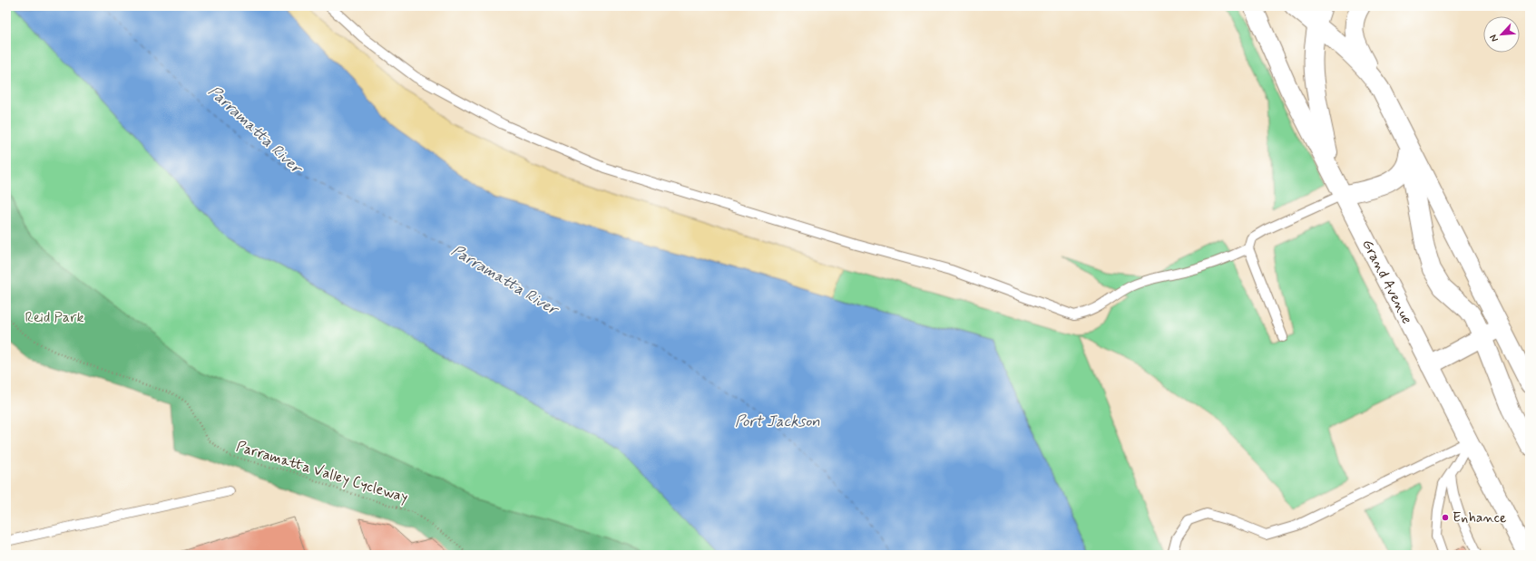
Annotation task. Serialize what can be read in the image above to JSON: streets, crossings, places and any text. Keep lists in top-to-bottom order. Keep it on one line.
{"streets":{"street":["Grand Avenue"],"path":["Parramatta Valley Cycleway"]},"water":["Parramatta River","Port Jackson"],"parks":["Reid Park"],"places":["Enhance"],"north":"bottom left"}
